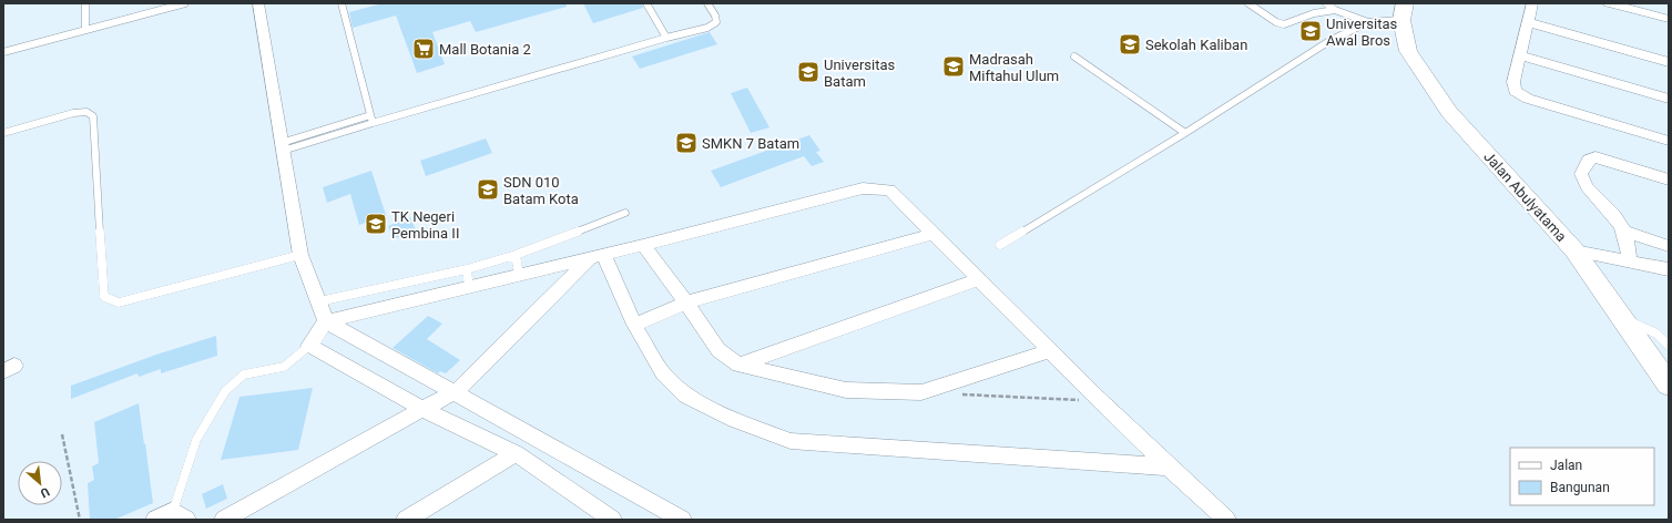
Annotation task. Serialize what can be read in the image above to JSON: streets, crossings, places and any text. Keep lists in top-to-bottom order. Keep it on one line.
{"streets":{"main road":["Jalan Abulyatama"]},"places":{"school or university":["Universitas Awal Bros","Sekolah Kaliban","Madrasah Miftahul Ulum","Universitas Batam","SMKN 7 Batam","SDN 010 Batam Kota","TK Negeri Pembina II"],"supermarket":["Mall Botania 2"]},"legend":["Jalan","Bangunan"],"north":"bottom right"}
